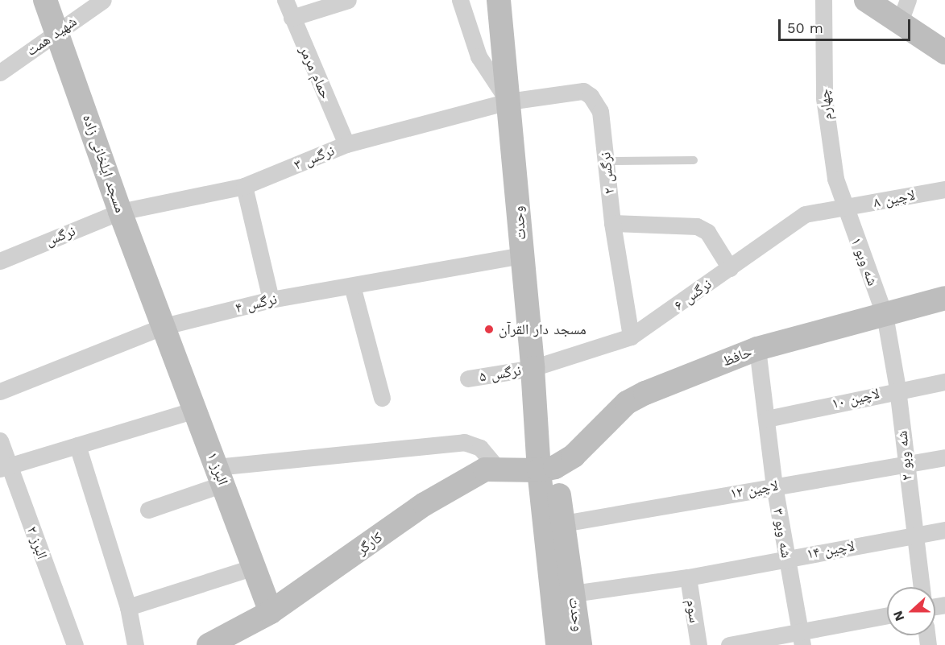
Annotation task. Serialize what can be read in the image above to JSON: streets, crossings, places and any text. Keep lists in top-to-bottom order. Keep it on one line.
{"streets":{"street":["شهید همت","حمام مرمر","چهارم","نرگس ۳","مسجد ایلخانی زاده","نرگس ۲","لاچین ۸","وحدت","نرگس","شه وبو ۱","نرگس ۶","نرگس ۴","حافظ","نرگس ۵","لاچین ۱۰","شه وبو ۲","البرز ۱","لاچین ۱۲","شه وبو ۳","البرز ۲","کارگر","لاچین ۱۴","سوم"]},"crossings":[["شهید همت","مسجد ایلخانی زاده"],["حمام مرمر","نرگس ۳"],["چهارم","لاچین ۸"],["چهارم","شه وبو ۱"],["چهارم","نرگس ۶"],["نرگس ۳","مسجد ایلخانی زاده"],["نرگس ۳","نرگس ۲"],["نرگس ۳","وحدت"],["نرگس ۳","نرگس"],["مسجد ایلخانی زاده","نرگس"],["مسجد ایلخانی زاده","نرگس ۴"],["مسجد ایلخانی زاده","البرز ۱"],["نرگس ۲","وحدت"],["نرگس ۲","نرگس ۶"],["لاچین ۸","شه وبو ۱"],["لاچین ۸","نرگس ۶"],["وحدت","نرگس ۶"],["وحدت","نرگس ۴"],["وحدت","حافظ"],["وحدت","نرگس ۵"],["وحدت","لاچین ۱۲"],["وحدت","کارگر"],["وحدت","لاچین ۱۴"],["شه وبو ۱","نرگس ۶"],["شه وبو ۱","حافظ"],["شه وبو ۱","شه وبو ۲"],["نرگس ۶","نرگس ۵"],["نرگس ۴","البرز ۱"],["حافظ","شه وبو ۲"],["حافظ","شه وبو ۳"],["حافظ","کارگر"],["لاچین ۱۰","شه وبو ۲"],["لاچین ۱۰","شه وبو ۳"],["شه وبو ۲","لاچین ۱۲"],["شه وبو ۲","لاچین ۱۴"],["البرز ۱","کارگر"],["لاچین ۱۲","شه وبو ۳"],["شه وبو ۳","لاچین ۱۴"],["لاچین ۱۴","سوم"]],"places":["مسجد دار القرآن"],"scale_bar":"50 m","north":"left"}
